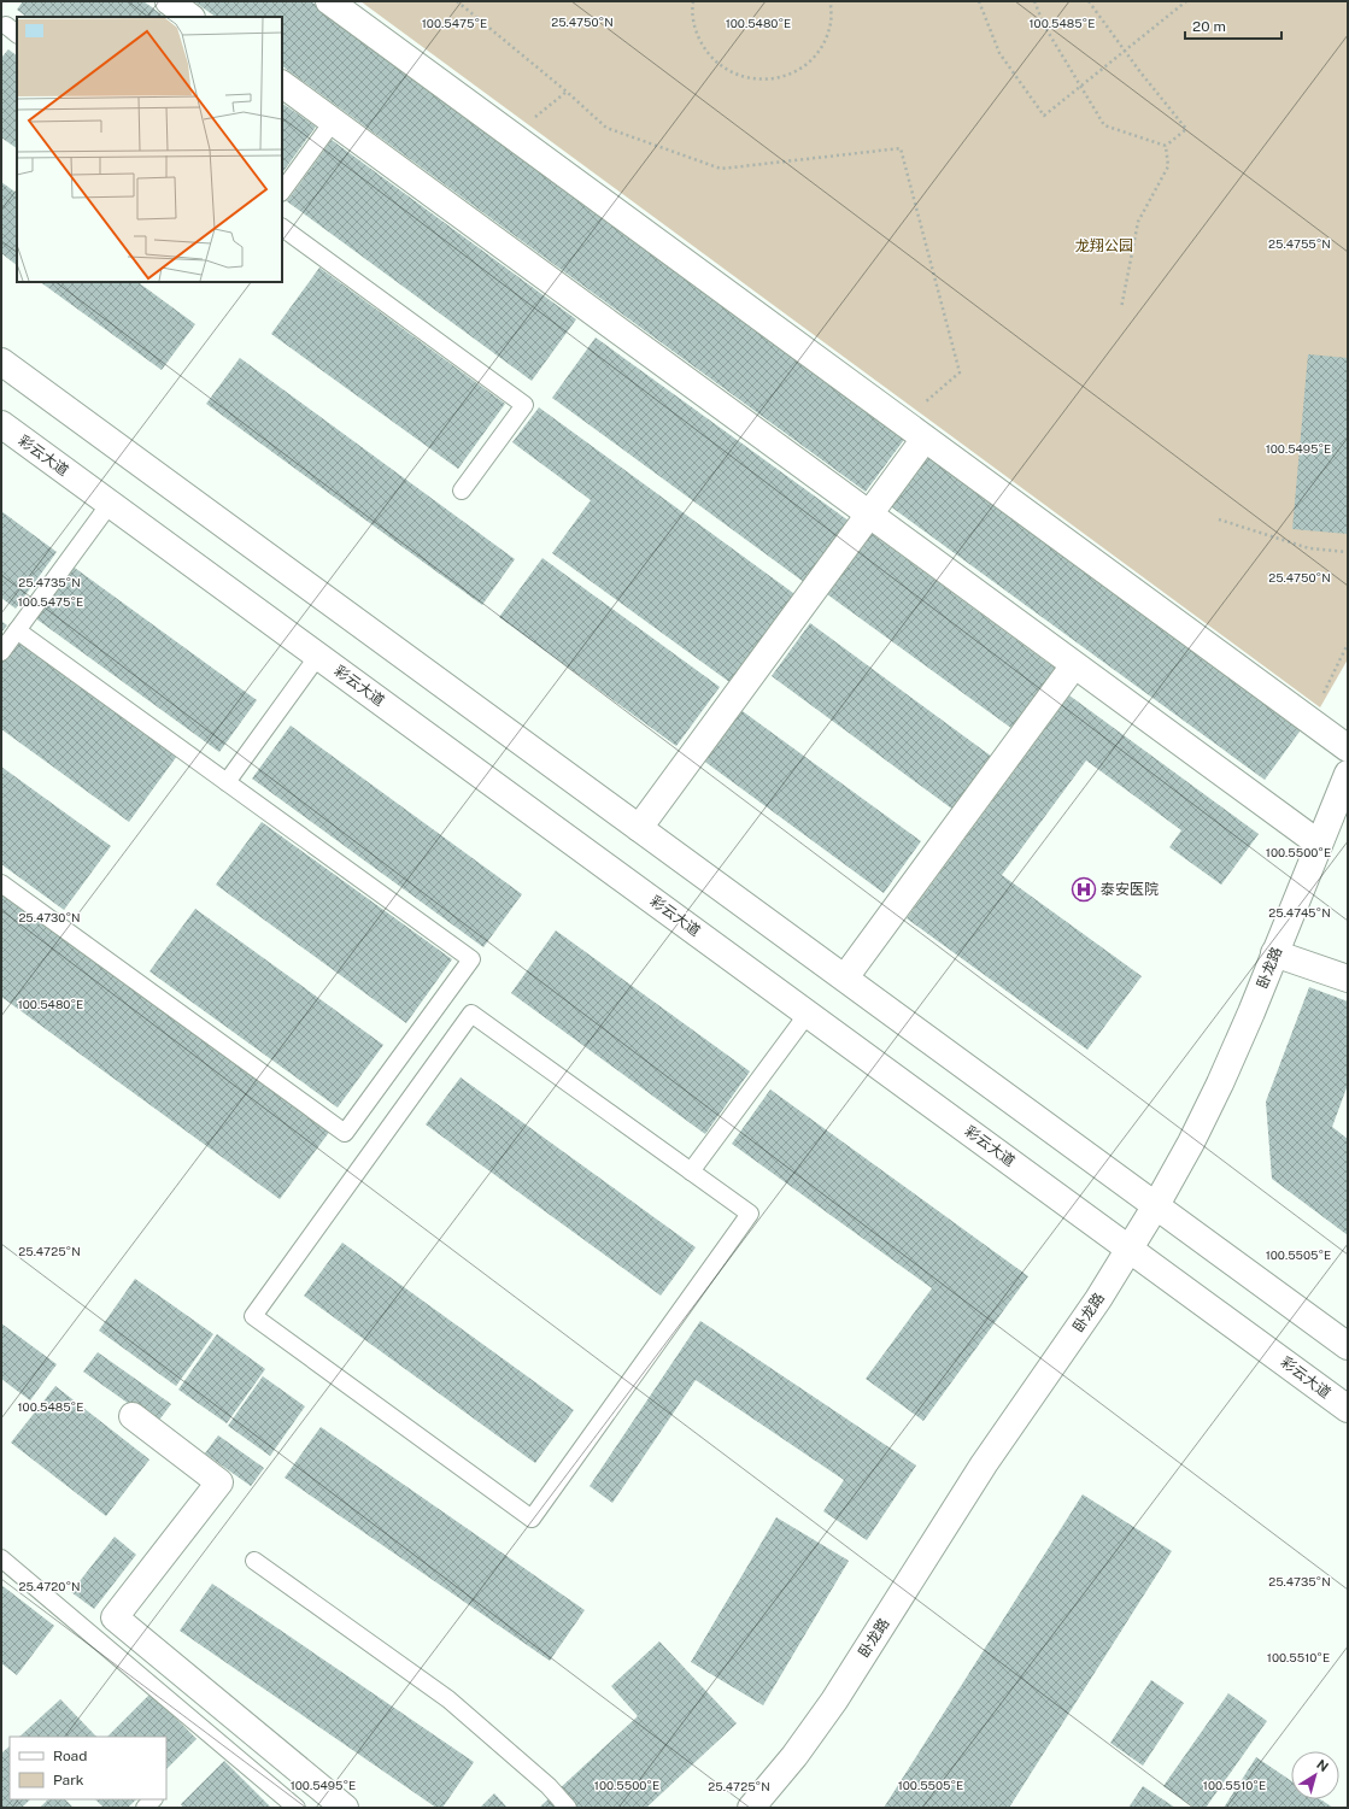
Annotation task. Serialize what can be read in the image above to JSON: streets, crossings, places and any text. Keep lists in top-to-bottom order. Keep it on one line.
{"streets":{"street":["彩云大道","卧龙路"]},"crossings":[["彩云大道","卧龙路"]],"parks":["龙翔公园"],"places":{"hospital":["泰安医院"]},"legend":["Road","Park"],"scale_bar":"20 m","north":"top right","coordinates":["25.4750°N","100.5475°E","100.5480°E","100.5485°E","25.4755°N","100.5495°E","25.4735°N","100.5500°E","25.4745°N","25.4730°N","25.4725°N","100.5505°E","25.4720°N","100.5510°E"]}
